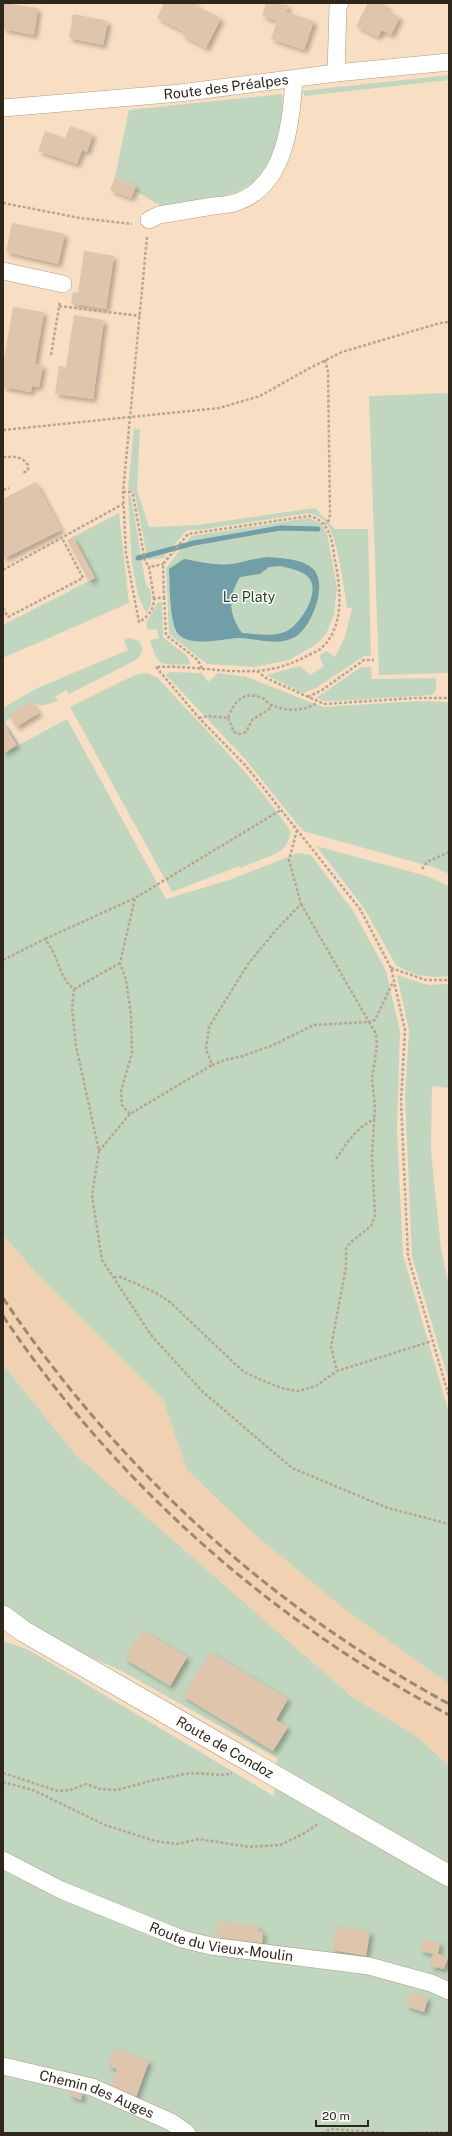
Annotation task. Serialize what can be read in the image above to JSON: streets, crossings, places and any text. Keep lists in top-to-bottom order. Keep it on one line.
{"streets":{"main road":["Route de Condoz"],"street":["Route des Préalpes","Route du Vieux-Moulin","Chemin des Auges"]},"parks":["Le Platy"],"scale_bar":"20 m"}
